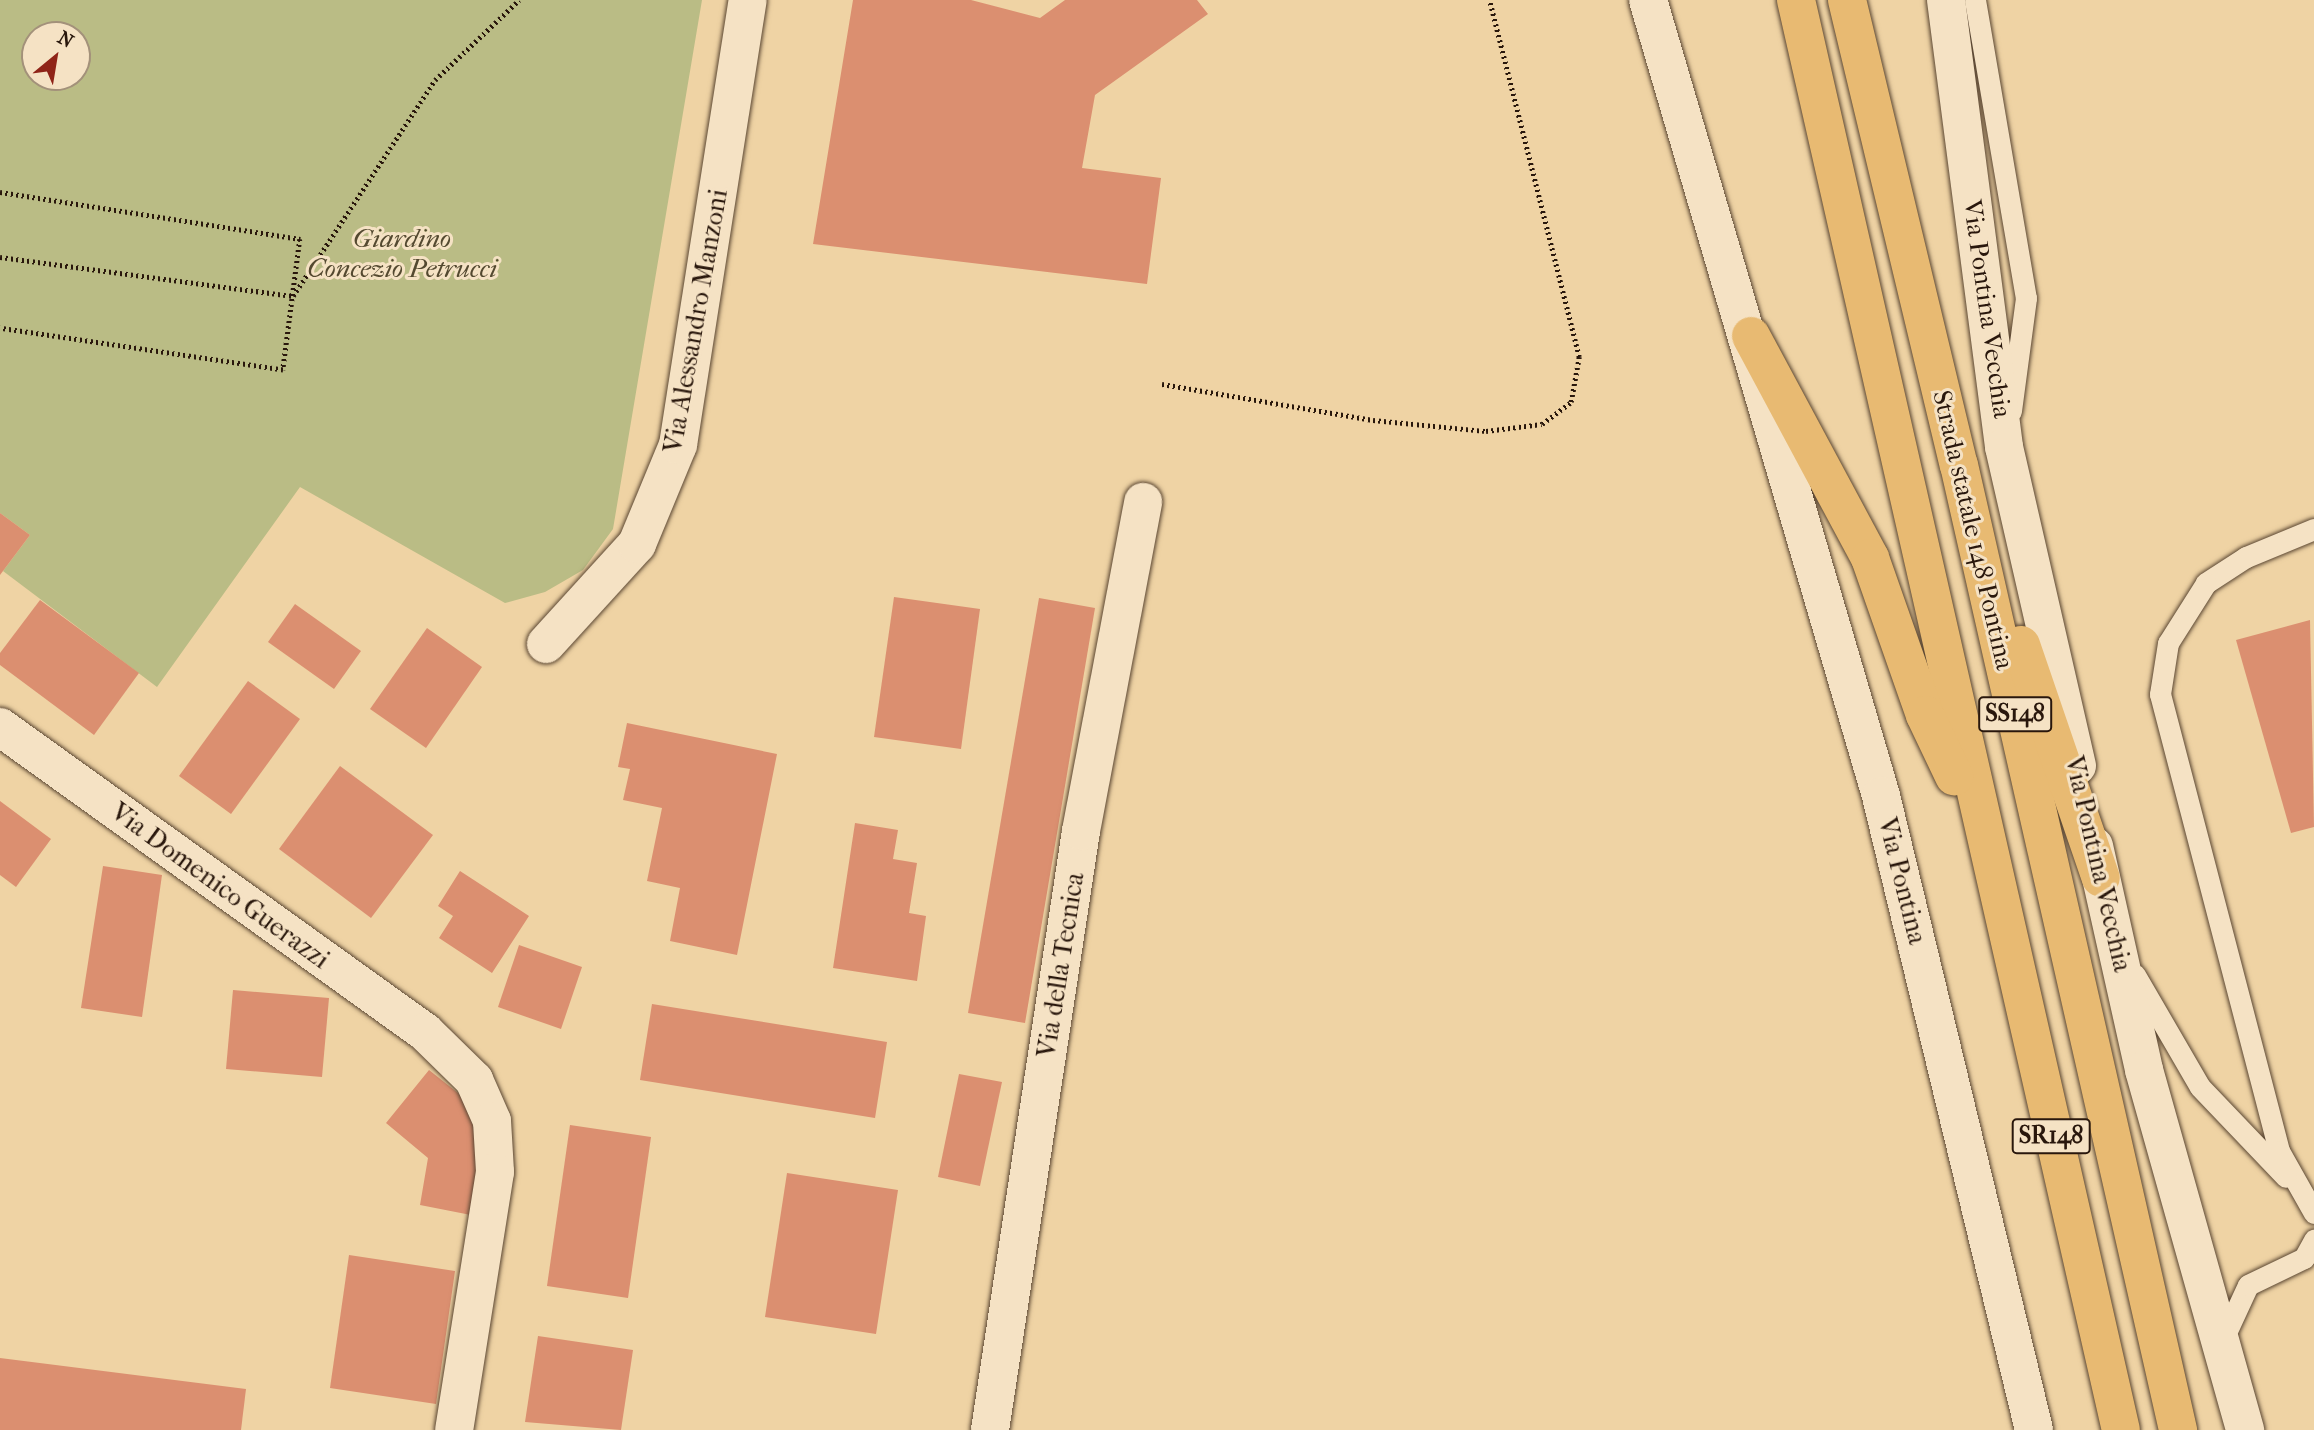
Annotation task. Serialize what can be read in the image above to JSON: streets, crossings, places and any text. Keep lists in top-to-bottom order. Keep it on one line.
{"streets":{"highway":["Strada statale 148 Pontina","SS148","SR148"],"street":["Via Pontina Vecchia","Via Alessandro Manzoni","Via Pontina","Via Domenico Guerazzi","Via della Tecnica"]},"crossings":[["SS148","SR148"]],"parks":["Giardino Concezio Petrucci"],"north":"top right"}
